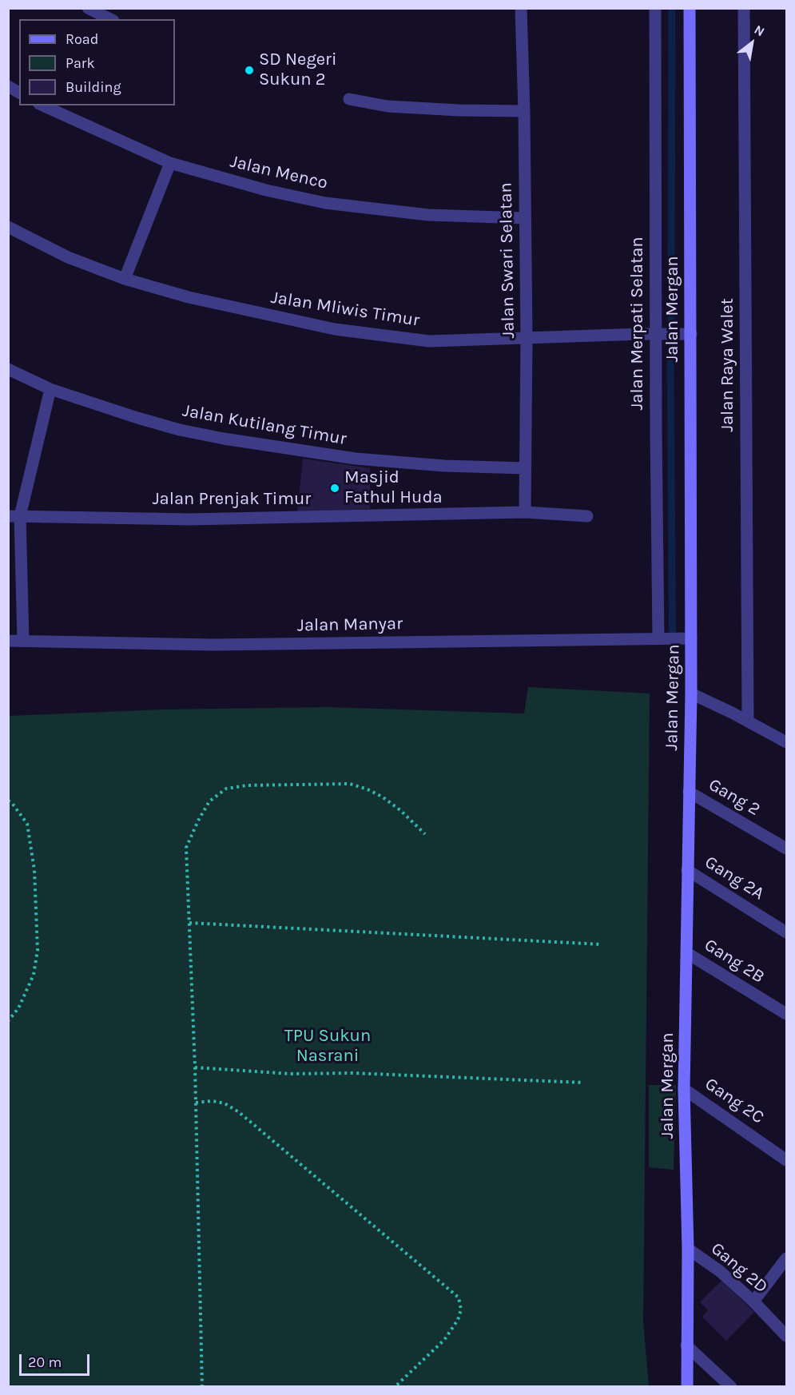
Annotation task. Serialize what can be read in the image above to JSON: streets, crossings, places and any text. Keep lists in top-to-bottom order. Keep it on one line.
{"streets":{"street":["Jalan Menco","Jalan Swari Selatan","Jalan Mliwis Timur","Jalan Mergan","Jalan Merpati Selatan","Jalan Raya Walet","Jalan Kutilang Timur","Jalan Prenjak Timur","Jalan Manyar","Gang 2","Gang 2A","Gang 2B","Gang 2C","Gang 2D"]},"crossings":[["Jalan Menco","Jalan Swari Selatan"],["Jalan Swari Selatan","Jalan Mliwis Timur"],["Jalan Swari Selatan","Jalan Kutilang Timur"],["Jalan Swari Selatan","Jalan Prenjak Timur"],["Jalan Mliwis Timur","Jalan Mergan"],["Jalan Mliwis Timur","Jalan Merpati Selatan"],["Jalan Mergan","Jalan Manyar"],["Jalan Mergan","Gang 2"],["Jalan Mergan","Gang 2A"],["Jalan Mergan","Gang 2B"],["Jalan Mergan","Gang 2C"],["Jalan Mergan","Gang 2D"],["Jalan Merpati Selatan","Jalan Manyar"]],"parks":["TPU Sukun Nasrani"],"places":["SD Negeri Sukun 2","Masjid Fathul Huda"],"legend":["Road","Park","Building"],"scale_bar":"20 m","north":"top right"}
